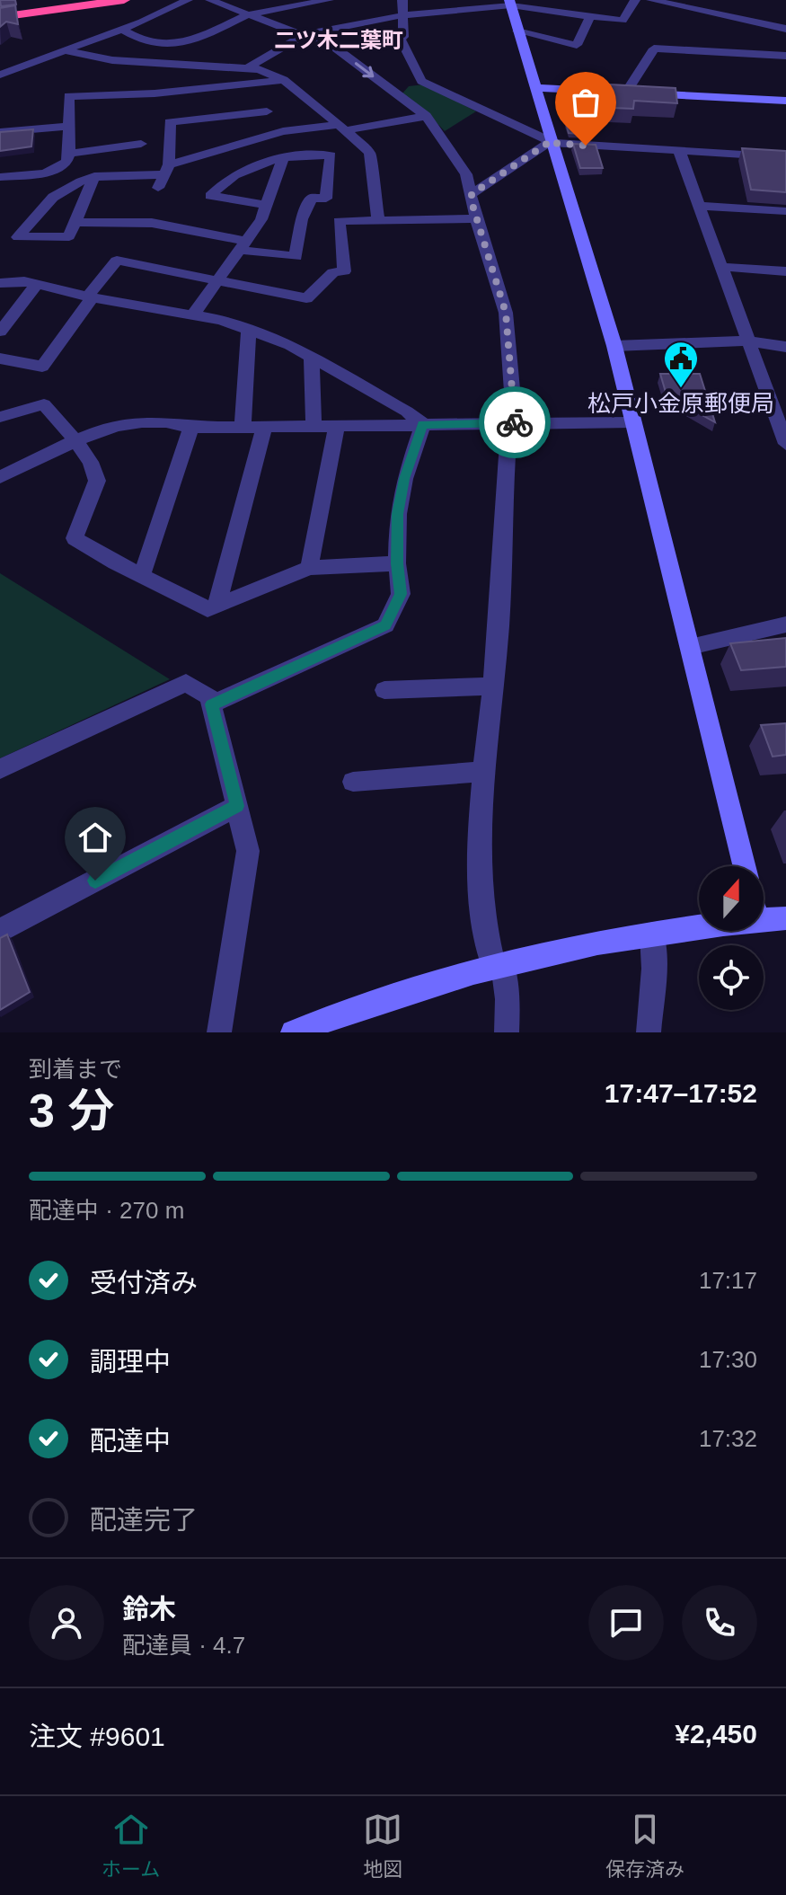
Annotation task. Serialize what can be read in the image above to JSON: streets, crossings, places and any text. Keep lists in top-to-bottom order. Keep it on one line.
{"districts":["二ツ木二葉町"],"places":{"public building":["松戸小金原郵便局"]},"north":"top","page":{"heading":["3 分","到着まで","17:47–17:52"],"panel":["鈴木","配達員 · 4.7","注文 #9601","¥2,450"],"bar":"配達中 · 270 m","list":[["受付済み","17:17"],["調理中","17:30"],["配達中","17:32"],"配達完了"],"tabs":["ホーム","地図","保存済み"]}}
